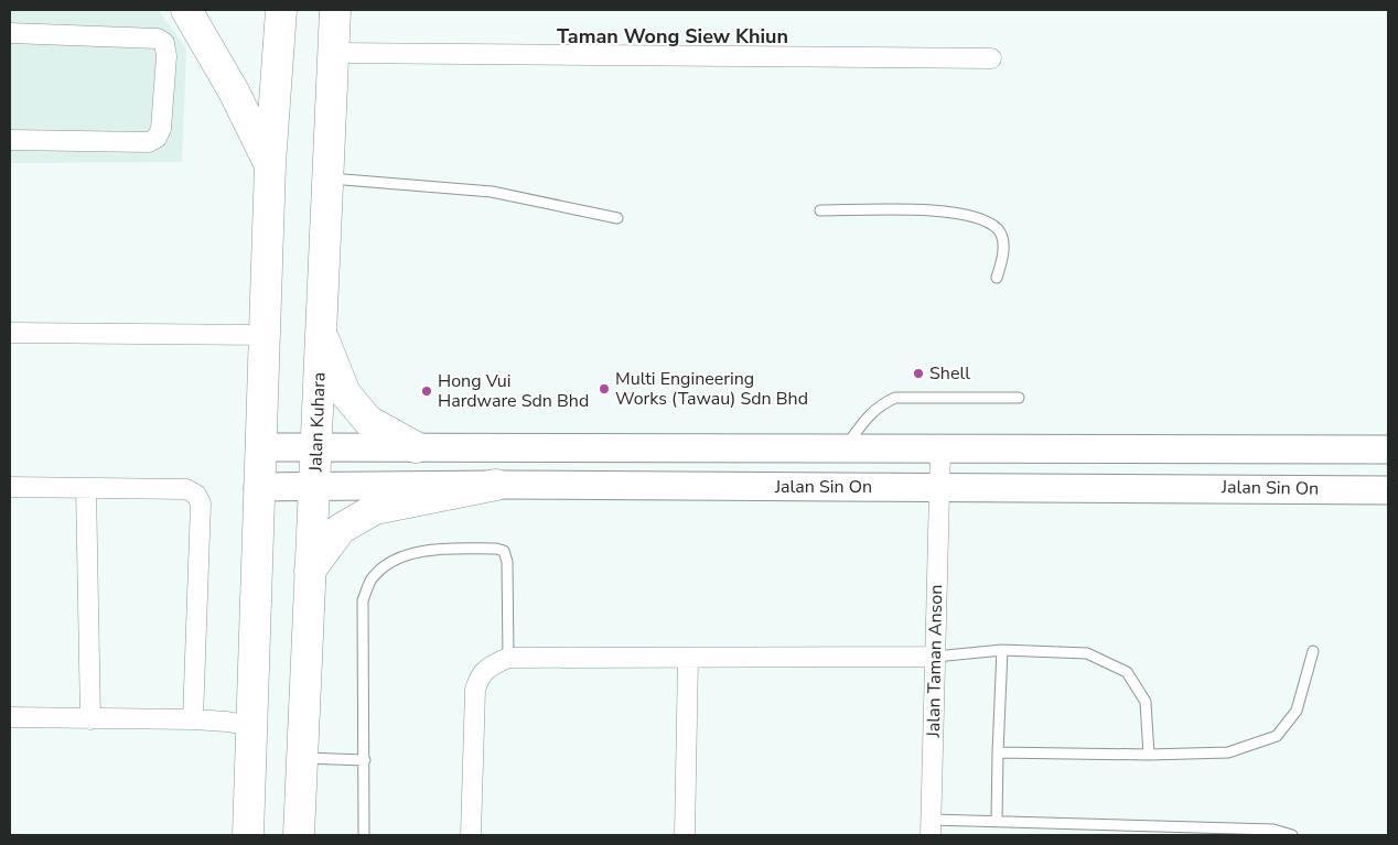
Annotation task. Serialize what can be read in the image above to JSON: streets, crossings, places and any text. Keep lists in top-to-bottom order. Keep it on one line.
{"streets":{"main road":["Jalan Kuhara","Jalan Sin On"],"street":["Jalan Taman Anson"]},"crossings":[["Jalan Kuhara","Jalan Sin On"],["Jalan Sin On","Jalan Taman Anson"]],"districts":["Taman Wong Siew Khiun"],"places":["Shell","Multi Engineering Works (Tawau) Sdn Bhd","Hong Vui Hardware Sdn Bhd"]}
